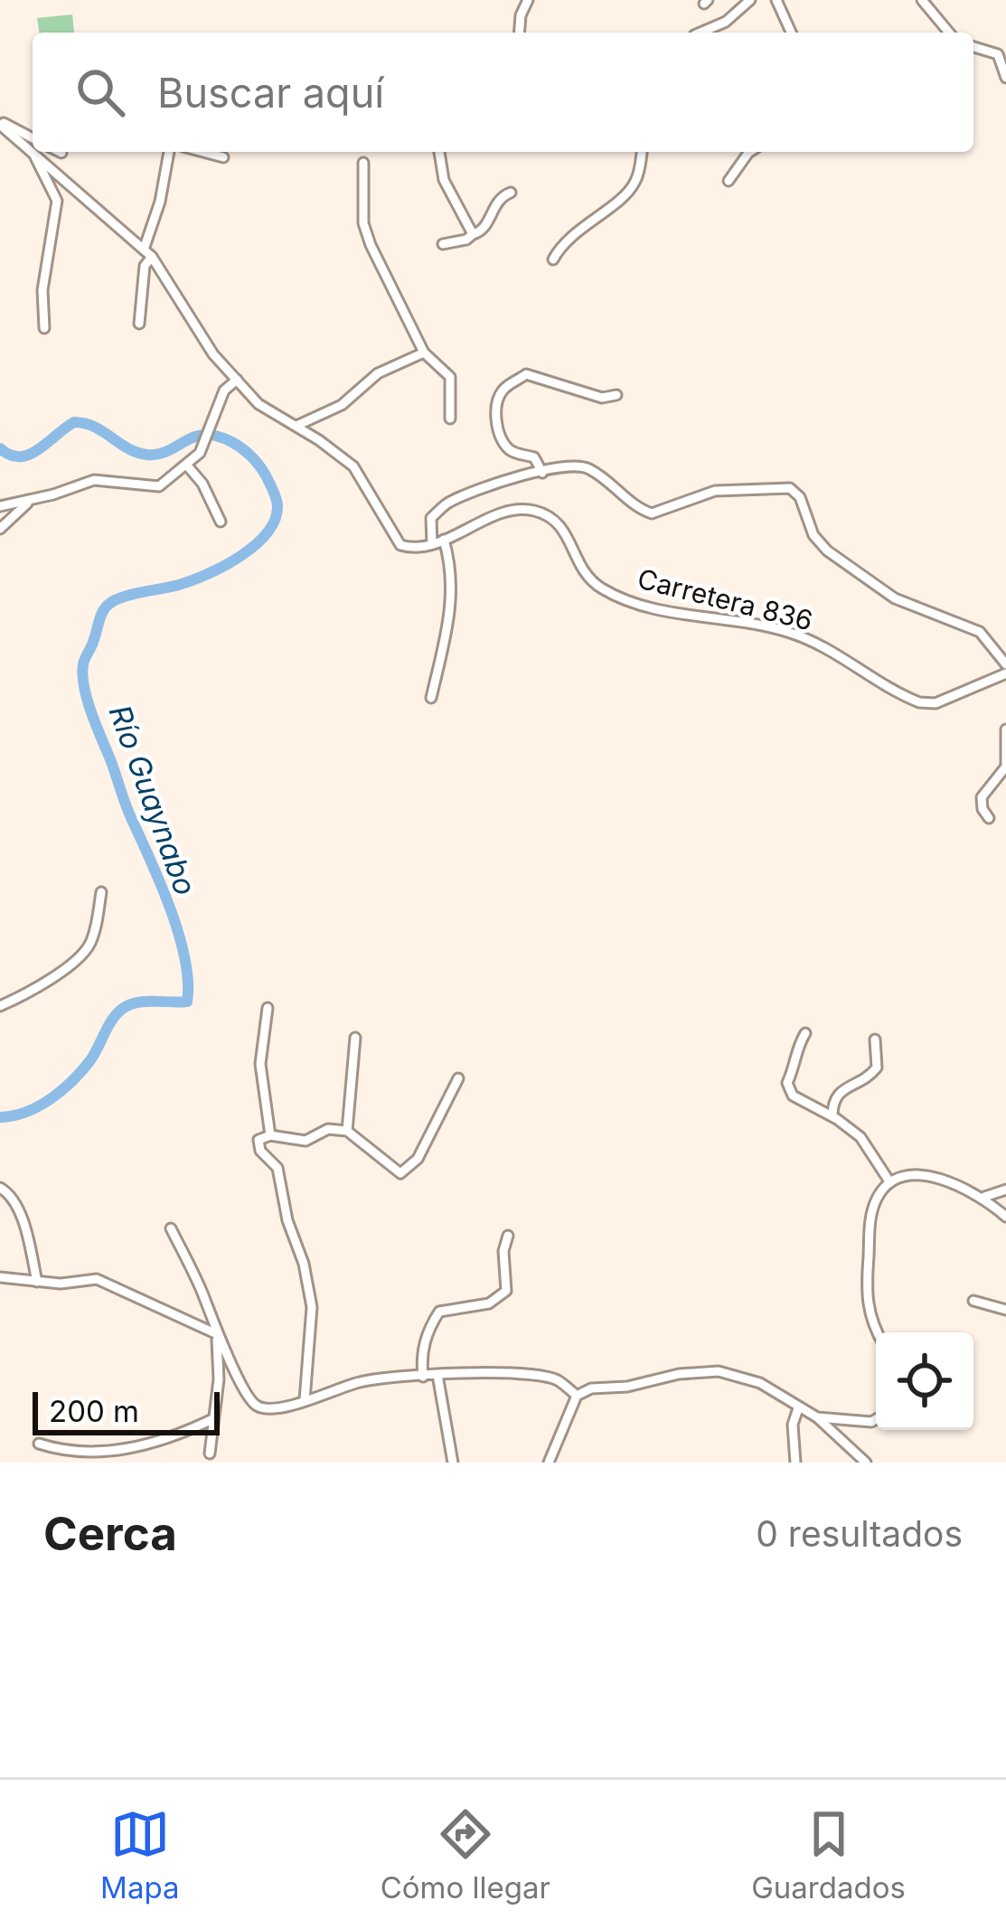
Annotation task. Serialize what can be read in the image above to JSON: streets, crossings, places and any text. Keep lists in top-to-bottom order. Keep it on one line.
{"streets":{"street":["Carretera 836"]},"water":["Río Guaynabo"],"scale_bar":"200 m","page":{"search":"Buscar aquí","scale":"200 m","heading":["Cerca","0 resultados"],"nav":["Mapa","Cómo llegar","Guardados"]}}
